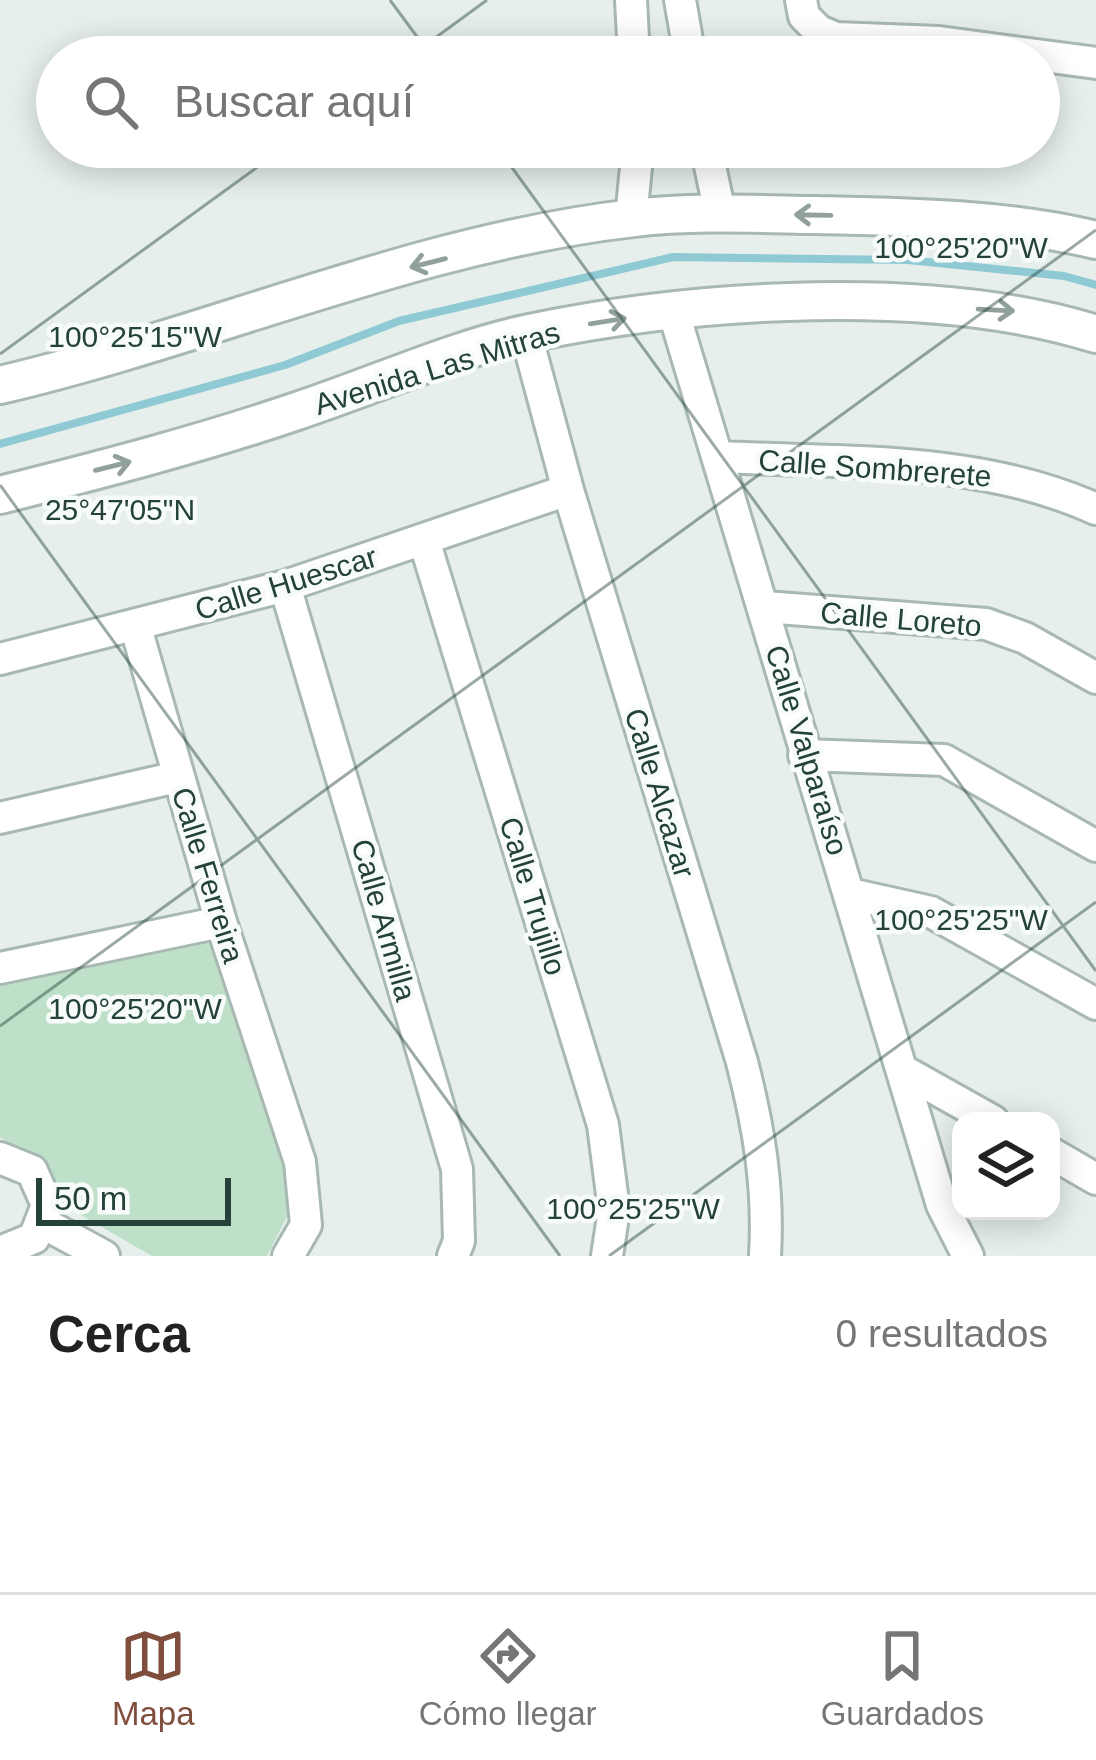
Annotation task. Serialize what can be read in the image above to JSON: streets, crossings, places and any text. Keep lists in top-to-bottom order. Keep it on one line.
{"streets":{"street":["Avenida Las Mitras","Calle Sombrerete","Calle Huescar","Calle Loreto","Calle Valparaíso","Calle Alcazar","Calle Ferreira","Calle Trujillo","Calle Armilla"]},"crossings":[["Avenida Las Mitras","Calle Valparaíso"],["Avenida Las Mitras","Calle Alcazar"],["Calle Sombrerete","Calle Valparaíso"],["Calle Huescar","Calle Alcazar"],["Calle Huescar","Calle Ferreira"],["Calle Huescar","Calle Trujillo"],["Calle Huescar","Calle Armilla"],["Calle Loreto","Calle Valparaíso"]],"scale_bar":"50 m","page":{"search":"Buscar aquí","scale":"50 m","heading":["Cerca","0 resultados"],"nav":["Mapa","Cómo llegar","Guardados"]},"coordinates":["100°25'20\"W","100°25'15\"W","25°47'05\"N","100°25'25\"W"]}
